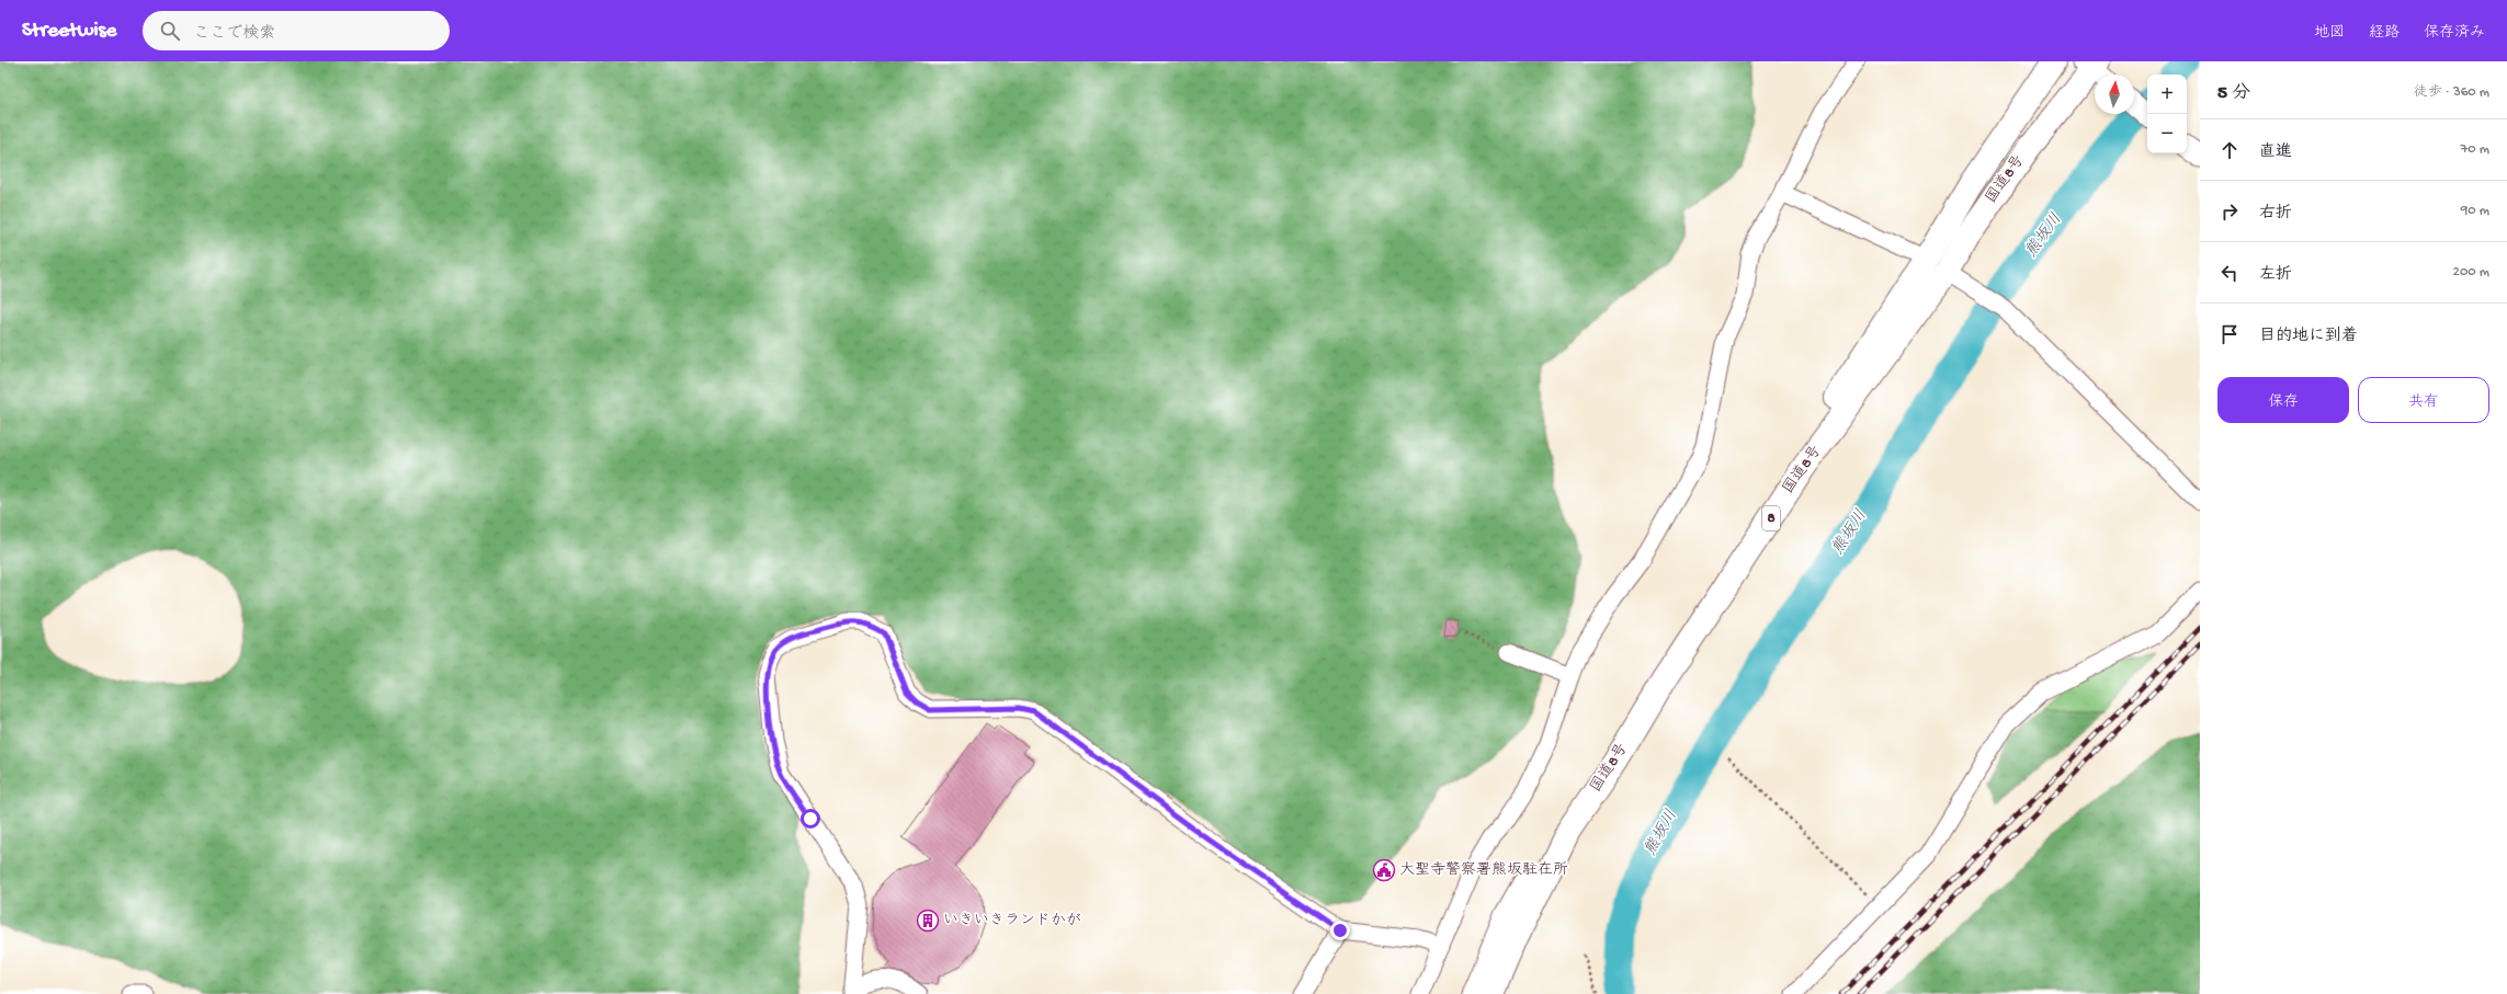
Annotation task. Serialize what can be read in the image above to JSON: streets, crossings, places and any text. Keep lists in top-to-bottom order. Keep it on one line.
{"streets":{"highway":["国道8号","8"]},"water":["熊坂川"],"places":{"public building":["大聖寺警察署熊坂駐在所"],"building":["いきいきランドかが"]},"north":"top","page":{"header":"Streetwise","search":"ここで検索","nav":["地図","経路","保存済み"],"heading":["5 分","徒歩 · 360 m"],"map_buttons":["+","−"],"list":[["直進","70 m"],["右折","90 m"],["左折","200 m"],"目的地に到着"],"buttons":["保存","共有"]}}
